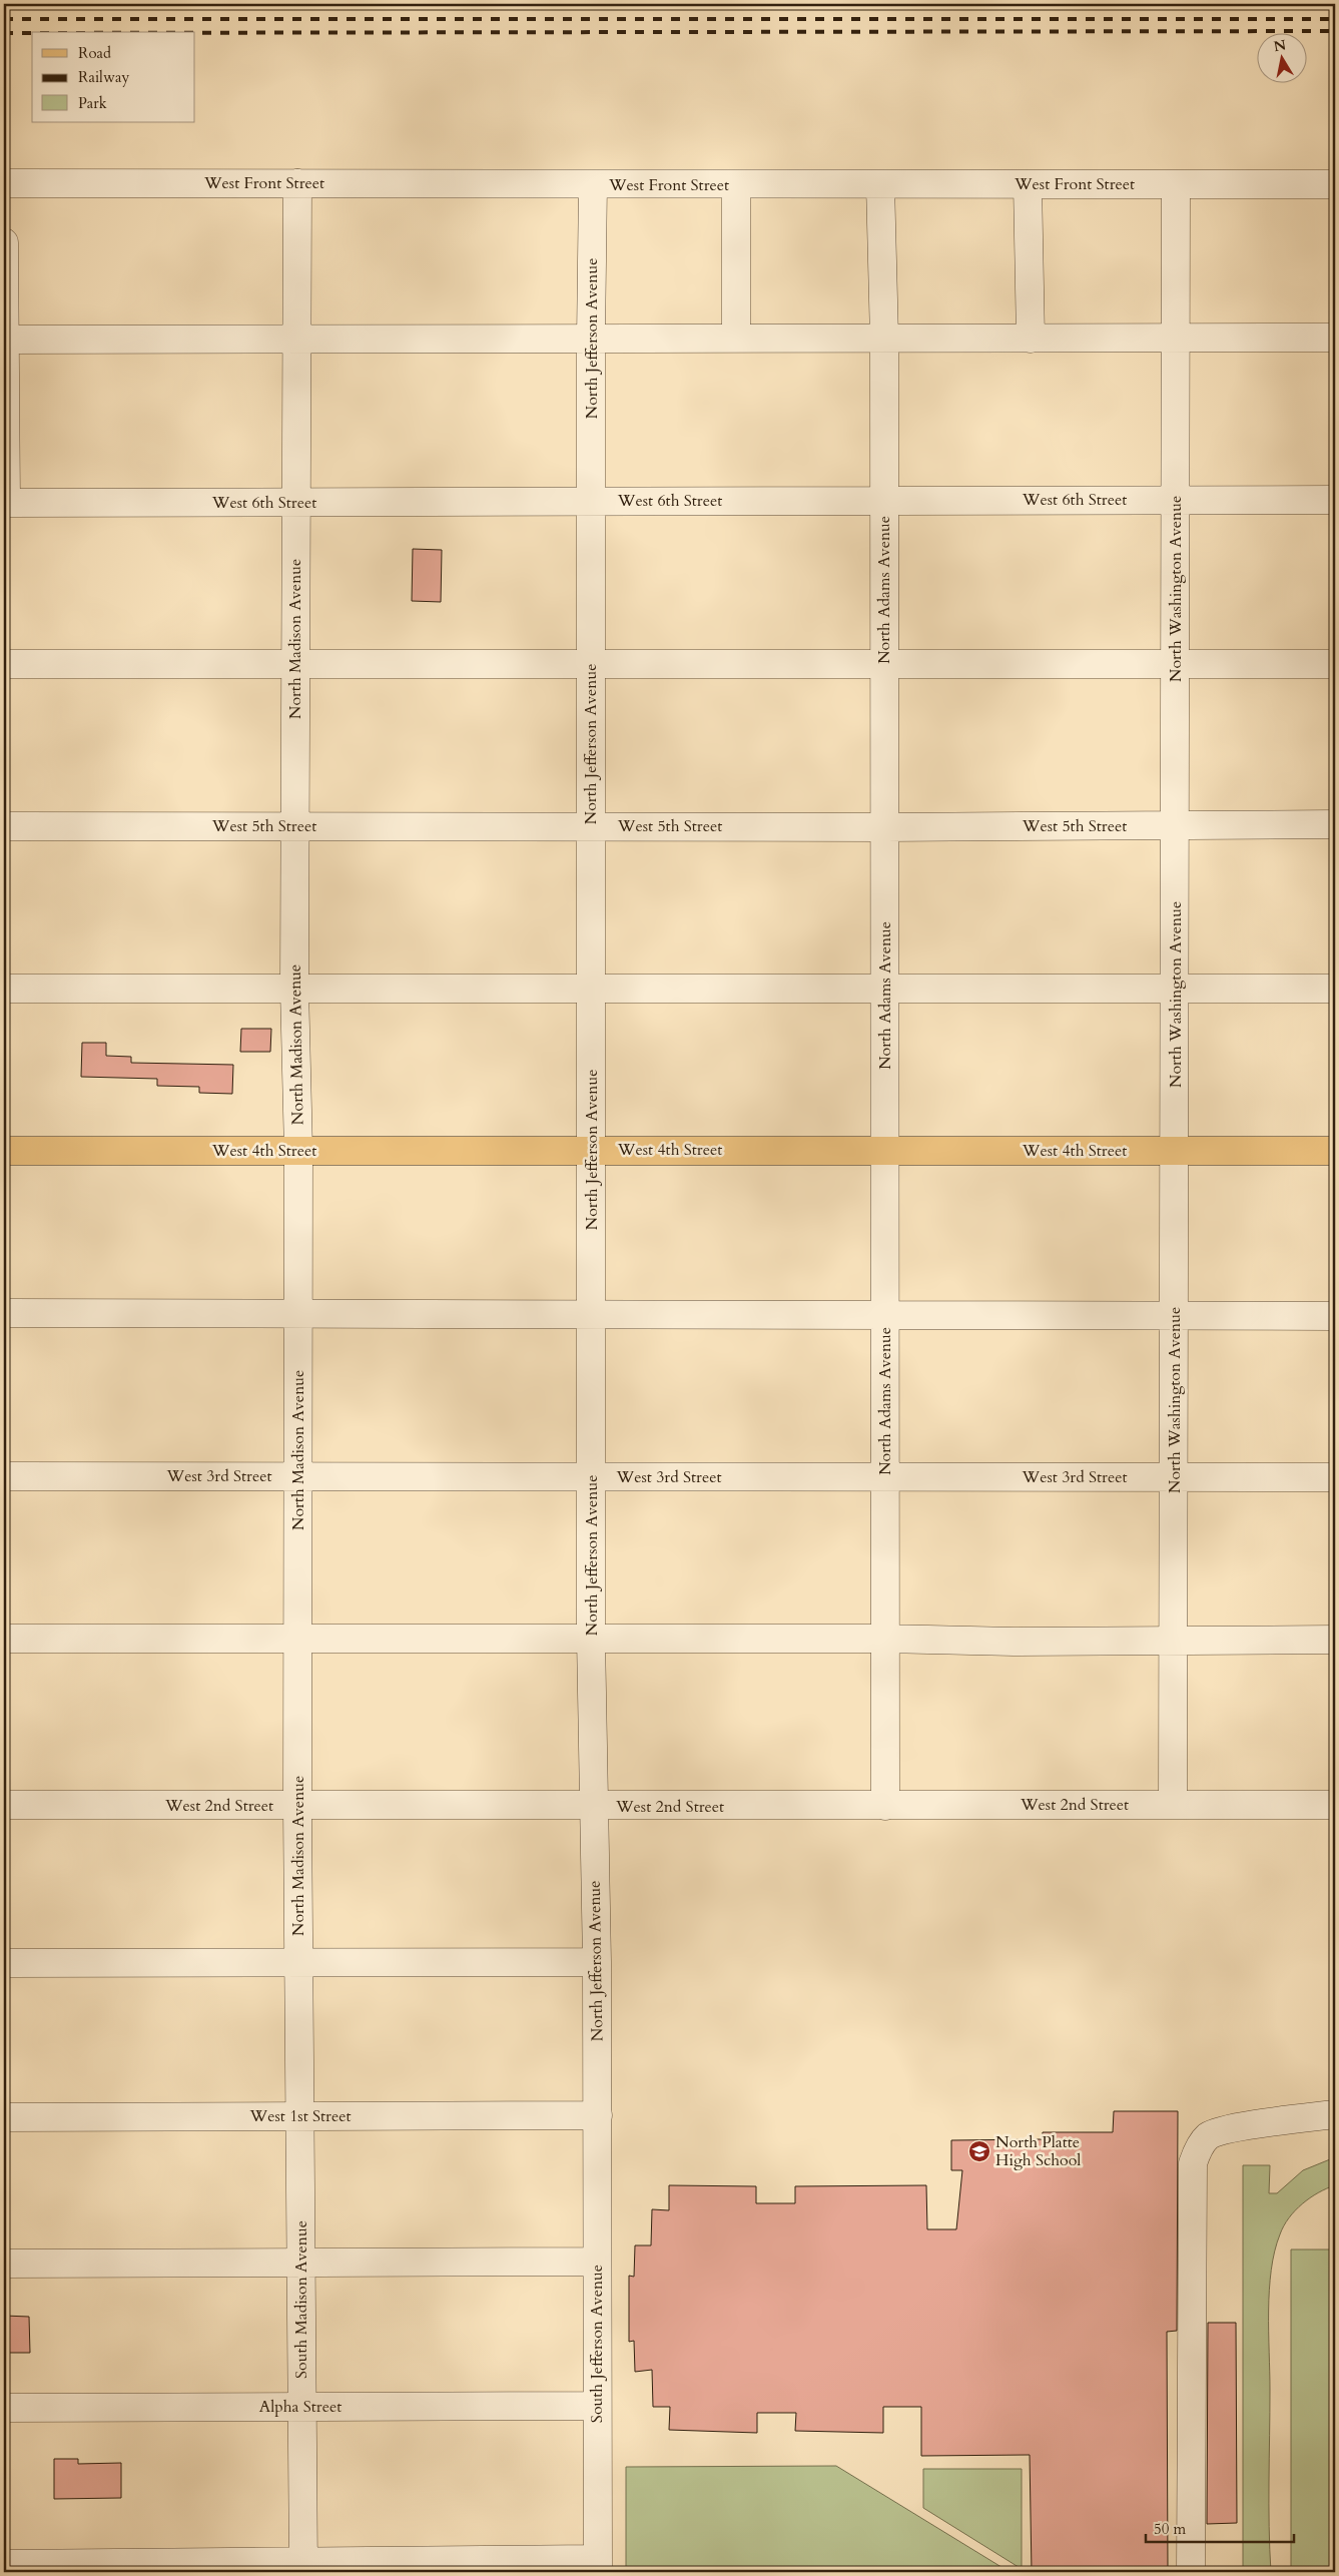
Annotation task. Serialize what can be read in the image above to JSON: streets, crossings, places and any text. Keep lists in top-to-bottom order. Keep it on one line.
{"streets":{"main road":["West 4th Street"],"street":["West Front Street","North Jefferson Avenue","West 6th Street","North Washington Avenue","North Adams Avenue","North Madison Avenue","West 5th Street","West 3rd Street","West 2nd Street","West 1st Street","South Madison Avenue","South Jefferson Avenue","Alpha Street"]},"crossings":[["West Front Street","North Jefferson Avenue"],["West Front Street","North Washington Avenue"],["West Front Street","North Adams Avenue"],["West Front Street","North Madison Avenue"],["North Jefferson Avenue","West 6th Street"],["North Jefferson Avenue","West 5th Street"],["North Jefferson Avenue","West 4th Street"],["North Jefferson Avenue","West 3rd Street"],["North Jefferson Avenue","West 2nd Street"],["North Jefferson Avenue","West 1st Street"],["North Jefferson Avenue","South Jefferson Avenue"],["West 6th Street","North Washington Avenue"],["West 6th Street","North Adams Avenue"],["West 6th Street","North Madison Avenue"],["North Washington Avenue","West 5th Street"],["North Washington Avenue","West 4th Street"],["North Washington Avenue","West 3rd Street"],["North Washington Avenue","West 2nd Street"],["North Adams Avenue","West 5th Street"],["North Adams Avenue","West 4th Street"],["North Adams Avenue","West 3rd Street"],["North Adams Avenue","West 2nd Street"],["North Madison Avenue","West 5th Street"],["North Madison Avenue","West 4th Street"],["North Madison Avenue","West 3rd Street"],["North Madison Avenue","West 2nd Street"],["North Madison Avenue","West 1st Street"],["North Madison Avenue","South Madison Avenue"],["West 1st Street","South Madison Avenue"],["West 1st Street","South Jefferson Avenue"],["South Madison Avenue","Alpha Street"],["South Jefferson Avenue","Alpha Street"]],"places":{"school or university":["North Platte High School"]},"legend":["Road","Railway","Park"],"scale_bar":"50 m","north":"top"}
